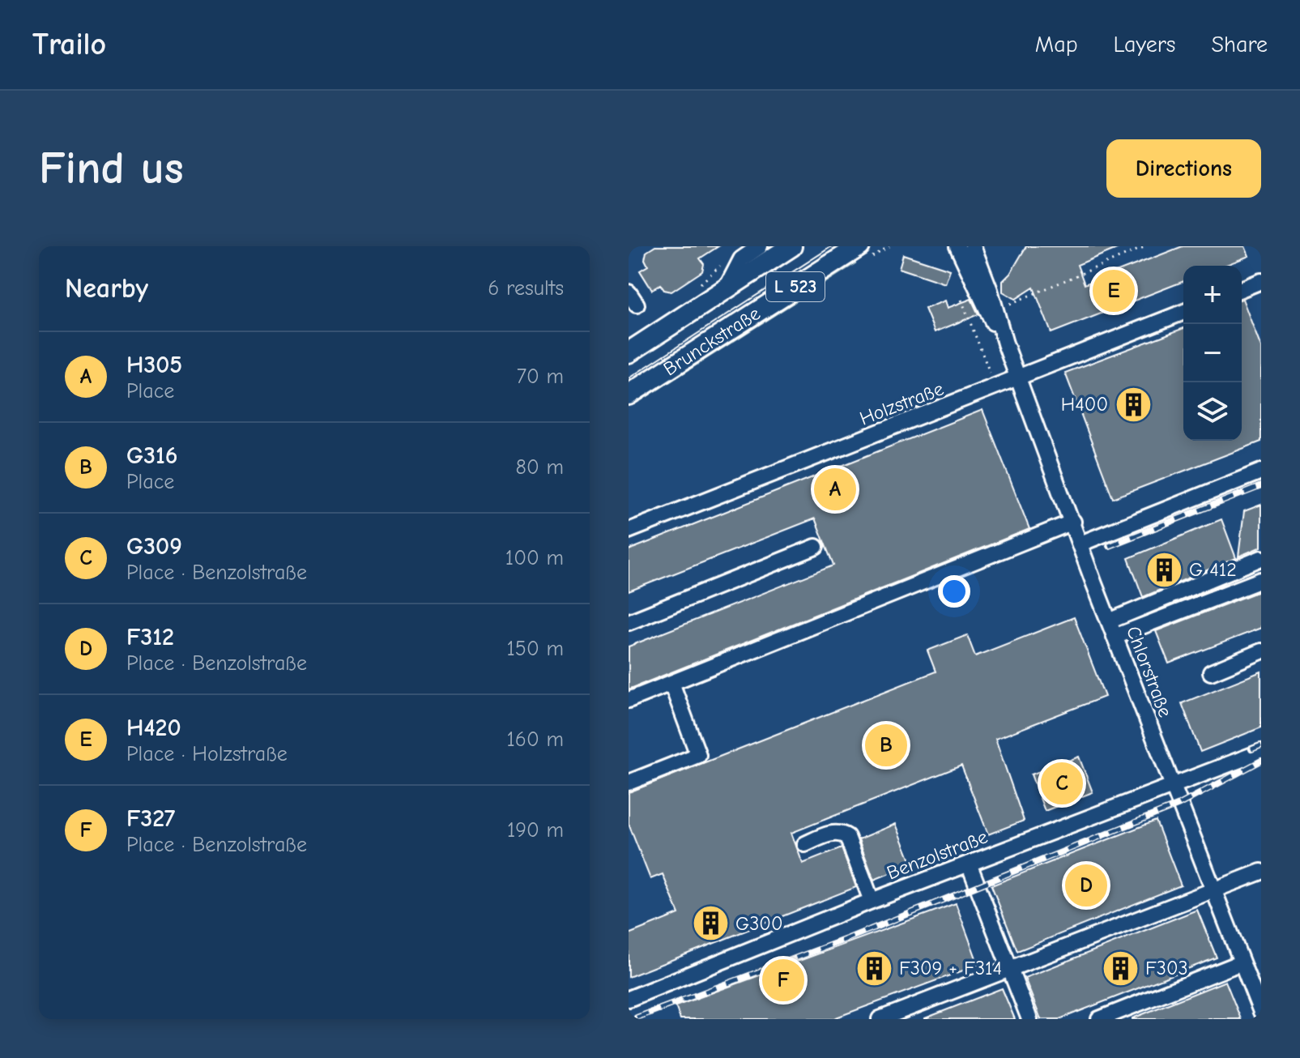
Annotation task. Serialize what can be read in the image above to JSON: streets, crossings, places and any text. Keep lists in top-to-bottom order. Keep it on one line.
{"streets":{"main road":["L 523","Brunckstraße"],"street":["Holzstraße","Chlorstraße","Benzolstraße"]},"crossings":[["Holzstraße","Chlorstraße"],["Chlorstraße","Benzolstraße"]],"places":{"building":["H400","G 412","G300","F309 + F314","F303"]},"page":{"header":"Trailo","nav":["Map","Layers","Share"],"buttons":"Directions","title":"Find us","heading":["Nearby","6 results"],"map_buttons":["+","−"],"pins":["E","A","B","C","D","F"],"list":[{"mark":"A","name":"H305","note":"Place","value":"70 m"},{"mark":"B","name":"G316","note":"Place","value":"80 m"},{"mark":"C","name":"G309","note":"Place · Benzolstraße","value":"100 m"},{"mark":"D","name":"F312","note":"Place · Benzolstraße","value":"150 m"},{"mark":"E","name":"H420","note":"Place · Holzstraße","value":"160 m"},{"mark":"F","name":"F327","note":"Place · Benzolstraße","value":"190 m"}]}}
